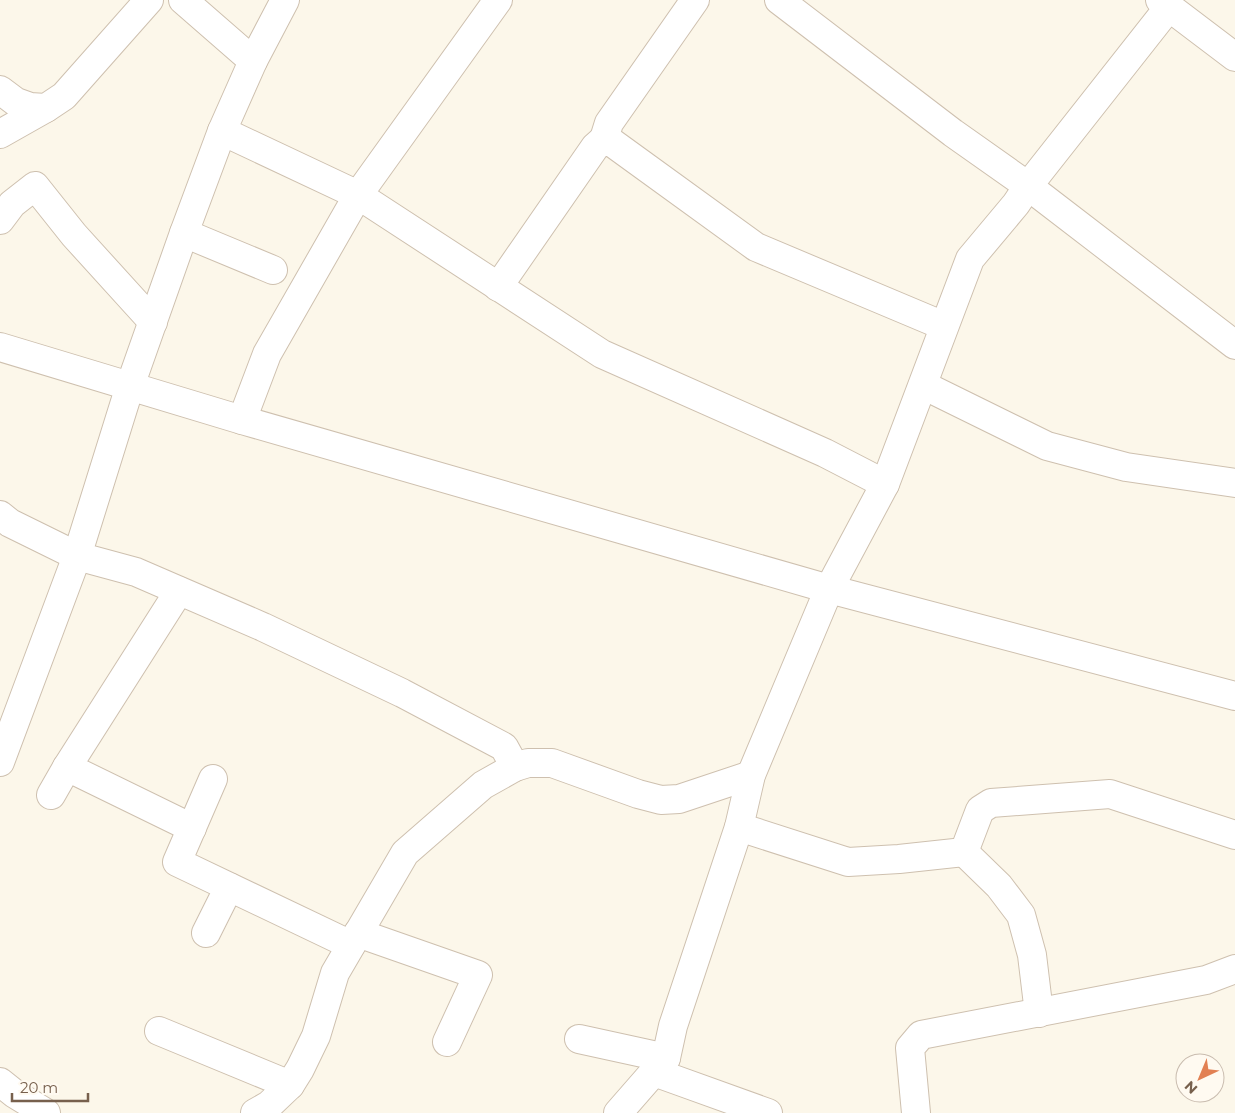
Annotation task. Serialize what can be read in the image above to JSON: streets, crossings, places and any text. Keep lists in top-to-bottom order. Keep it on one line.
{"scale_bar":"20 m","north":"bottom left"}
